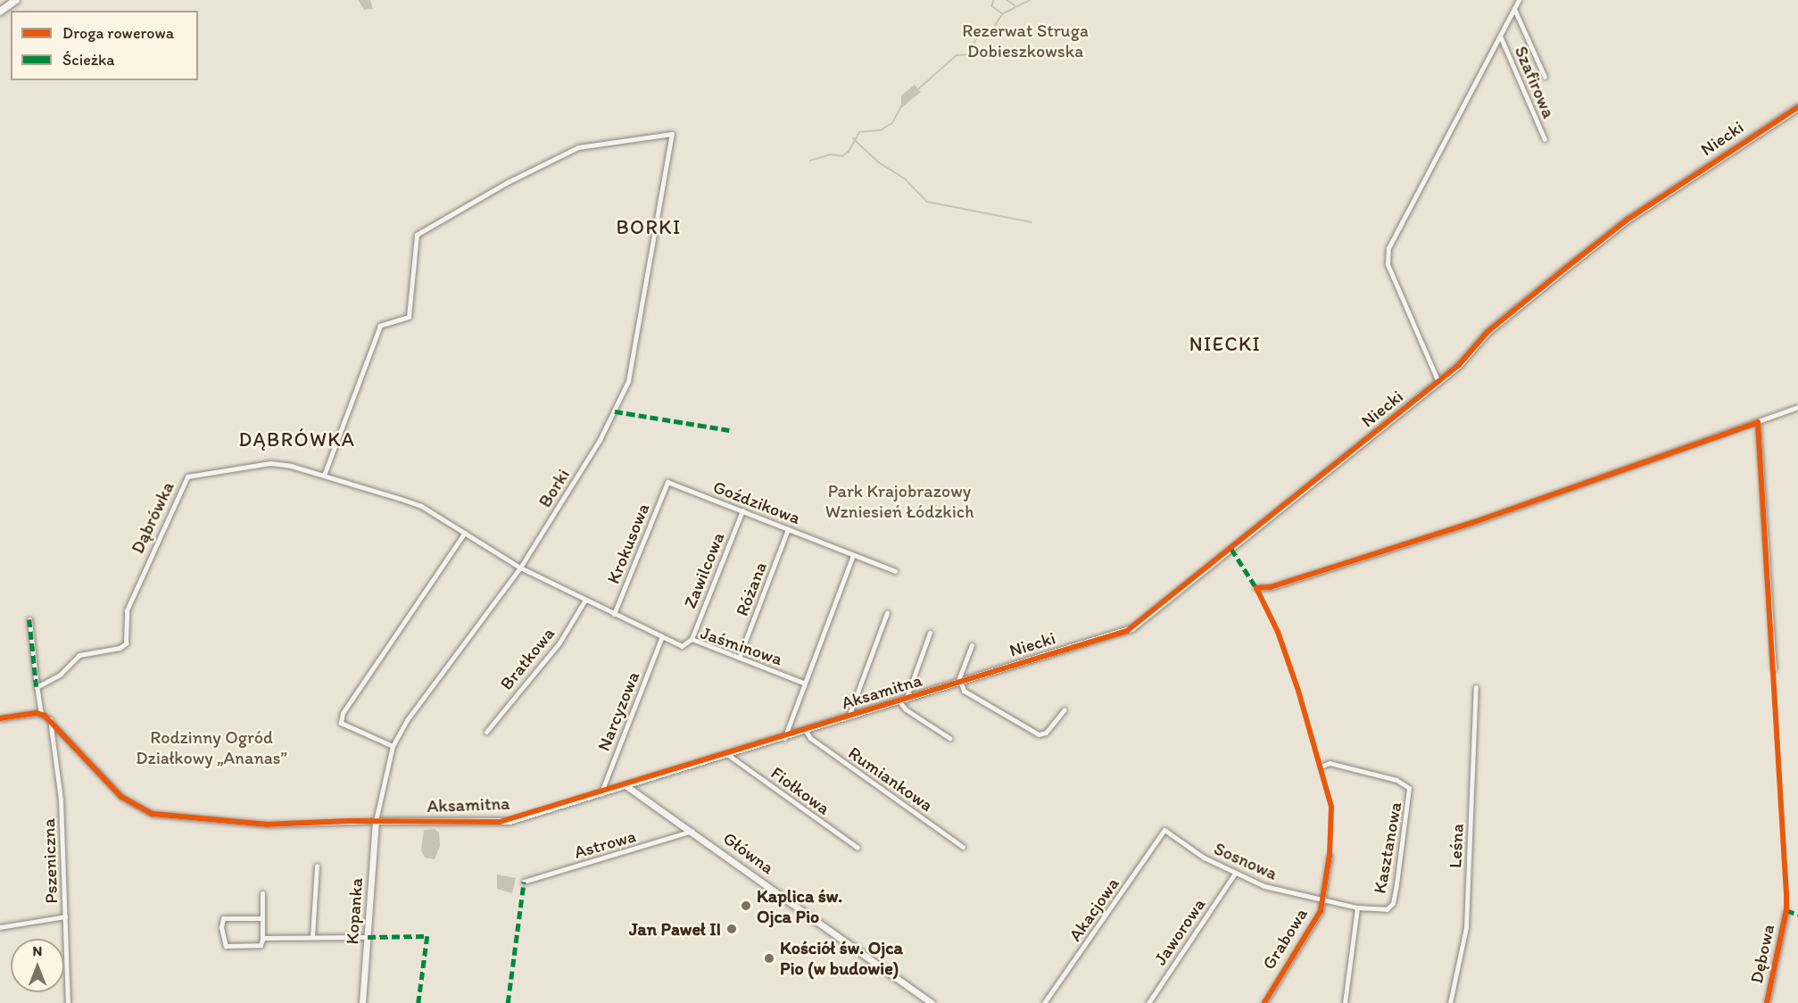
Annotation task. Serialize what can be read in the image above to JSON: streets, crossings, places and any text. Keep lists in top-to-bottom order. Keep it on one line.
{"streets":{"street":["Szafirowa","Niecki","Borki","Goździkowa","Dąbrówka","Krokusowa","Zawilcowa","Różana","Jaśminowa","Bratkowa","Aksamitna","Narcyzowa","Rumiankowa","Fiołkowa","Astrowa","Leśna","Kasztanowa","Główna","Pszeniczna","Sosnowa","Akacjowa","Kopanka","Jaworowa","Grabowa","Dębowa"]},"crossings":[["Niecki","Aksamitna"],["Borki","Dąbrówka"],["Borki","Aksamitna"],["Borki","Kopanka"],["Goździkowa","Krokusowa"],["Goździkowa","Zawilcowa"],["Goździkowa","Różana"],["Dąbrówka","Jaśminowa"],["Dąbrówka","Bratkowa"],["Krokusowa","Jaśminowa"],["Zawilcowa","Jaśminowa"],["Różana","Jaśminowa"],["Jaśminowa","Bratkowa"],["Jaśminowa","Narcyzowa"],["Aksamitna","Narcyzowa"],["Aksamitna","Rumiankowa"],["Aksamitna","Fiołkowa"],["Aksamitna","Główna"],["Aksamitna","Pszeniczna"],["Aksamitna","Kopanka"],["Astrowa","Główna"],["Kasztanowa","Sosnowa"],["Kasztanowa","Grabowa"],["Sosnowa","Akacjowa"],["Sosnowa","Jaworowa"],["Sosnowa","Grabowa"]],"districts":["BORKI","NIECKI","DĄBRÓWKA"],"parks":["Rezerwat Struga Dobieszkowska","Park Krajobrazowy Wzniesień Łódzkich","Rodzinny Ogród Działkowy „Ananas”"],"places":["Kaplica św. Ojca Pio","Jan Paweł II","Kościół św. Ojca Pio (w budowie)"],"legend":["Droga rowerowa","Ścieżka"],"north":"top"}
